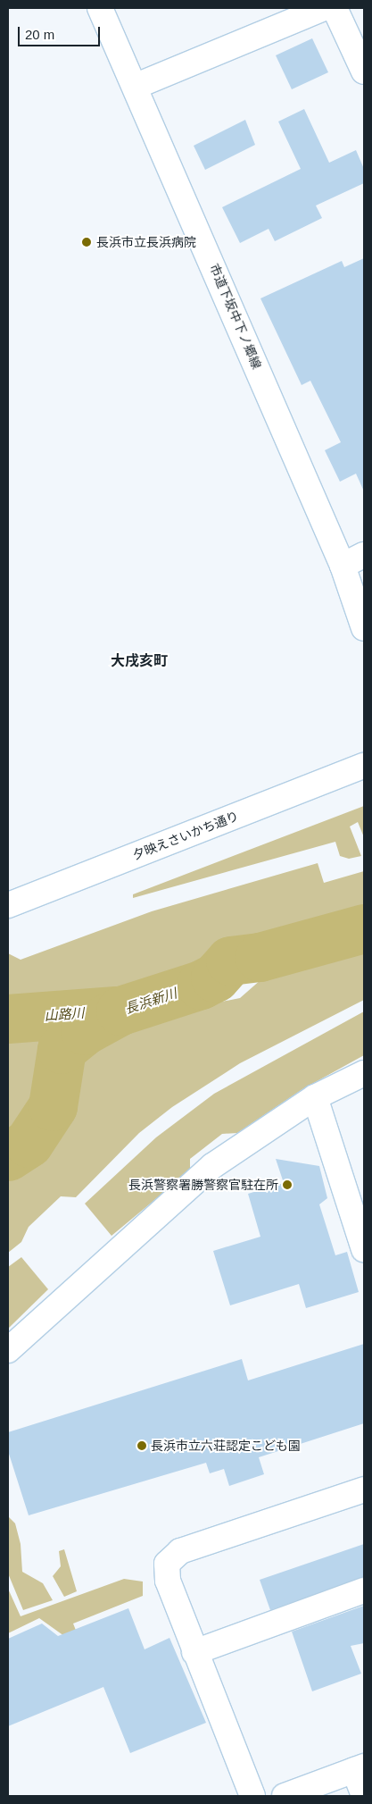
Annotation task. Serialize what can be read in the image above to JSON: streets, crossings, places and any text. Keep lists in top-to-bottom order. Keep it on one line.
{"streets":{"street":["市道下坂中下ノ郷線","夕映えさいかち通り"]},"districts":["大戌亥町"],"water":["長浜新川","山路川"],"places":["長浜市立長浜病院","長浜警察署勝警察官駐在所","長浜市立六荘認定こども園"],"scale_bar":"20 m"}
